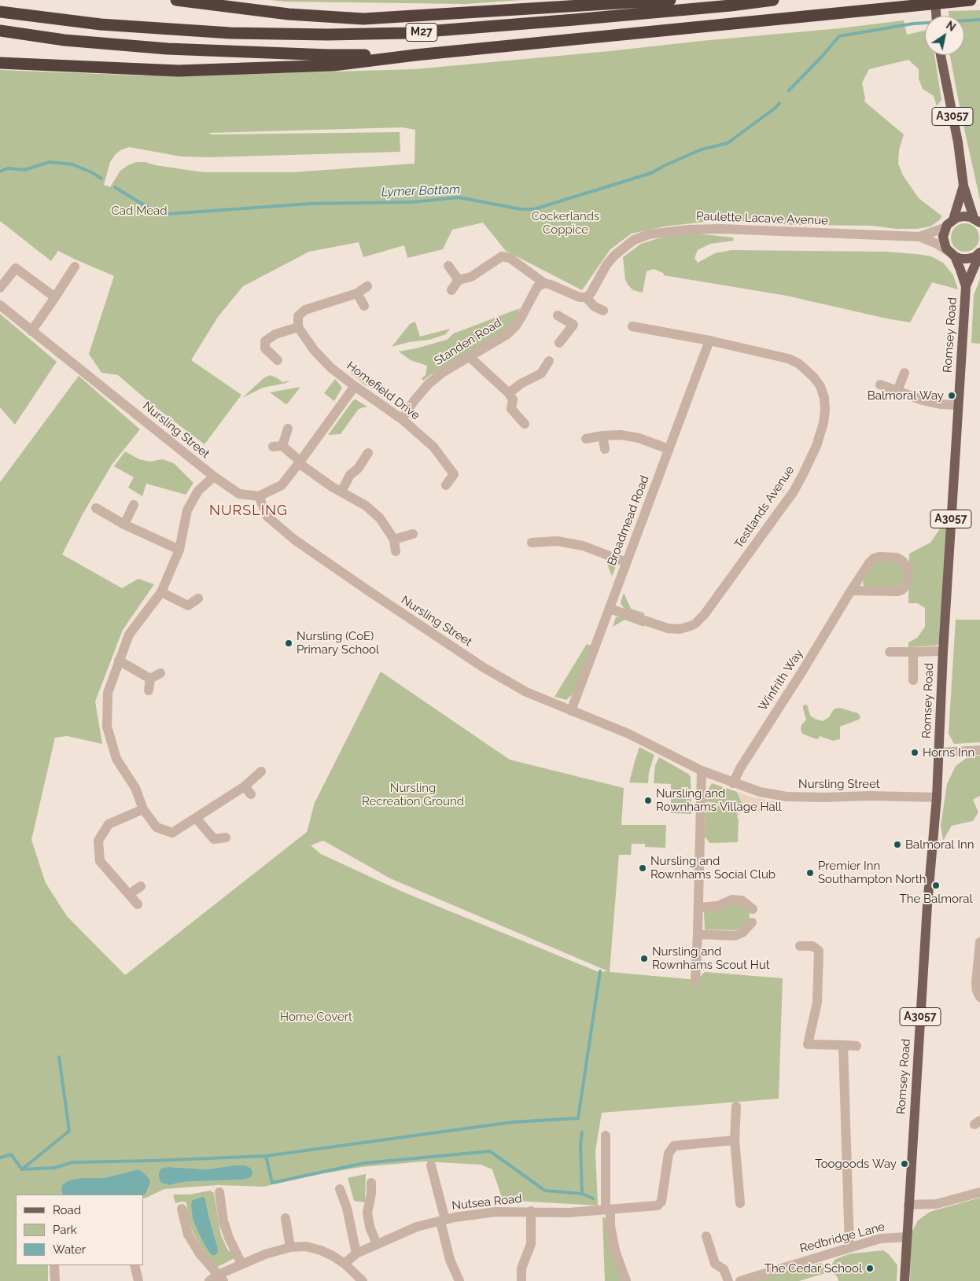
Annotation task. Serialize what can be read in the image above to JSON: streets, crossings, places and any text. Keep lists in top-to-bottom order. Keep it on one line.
{"streets":{"highway":["M27"],"main road":["A3057","Romsey Road"],"street":["Paulette Lacave Avenue","Standen Road","Homefield Drive","Nursling Street","Testlands Avenue","Broadmead Road","Winfrith Way","Nutsea Road","Redbridge Lane"]},"crossings":[["Paulette Lacave Avenue","Romsey Road"],["Romsey Road","Nursling Street"],["Romsey Road","Redbridge Lane"],["Standen Road","Homefield Drive"],["Nursling Street","Broadmead Road"],["Nursling Street","Winfrith Way"],["Testlands Avenue","Broadmead Road"]],"districts":["NURSLING"],"water":["Lymer Bottom"],"parks":["Cad Mead","Cockerlands Coppice","Nursling Recreation Ground","Home Covert"],"places":["Balmoral Way","Nursling (CoE) Primary School","Horns Inn","Nursling and Rownhams Village Hall","Balmoral Inn","Nursling and Rownhams Social Club","Premier Inn Southampton North","The Balmoral","Nursling and Rownhams Scout Hut","Toogoods Way","The Cedar School"],"legend":["Road","Park","Water"],"north":"top right"}
